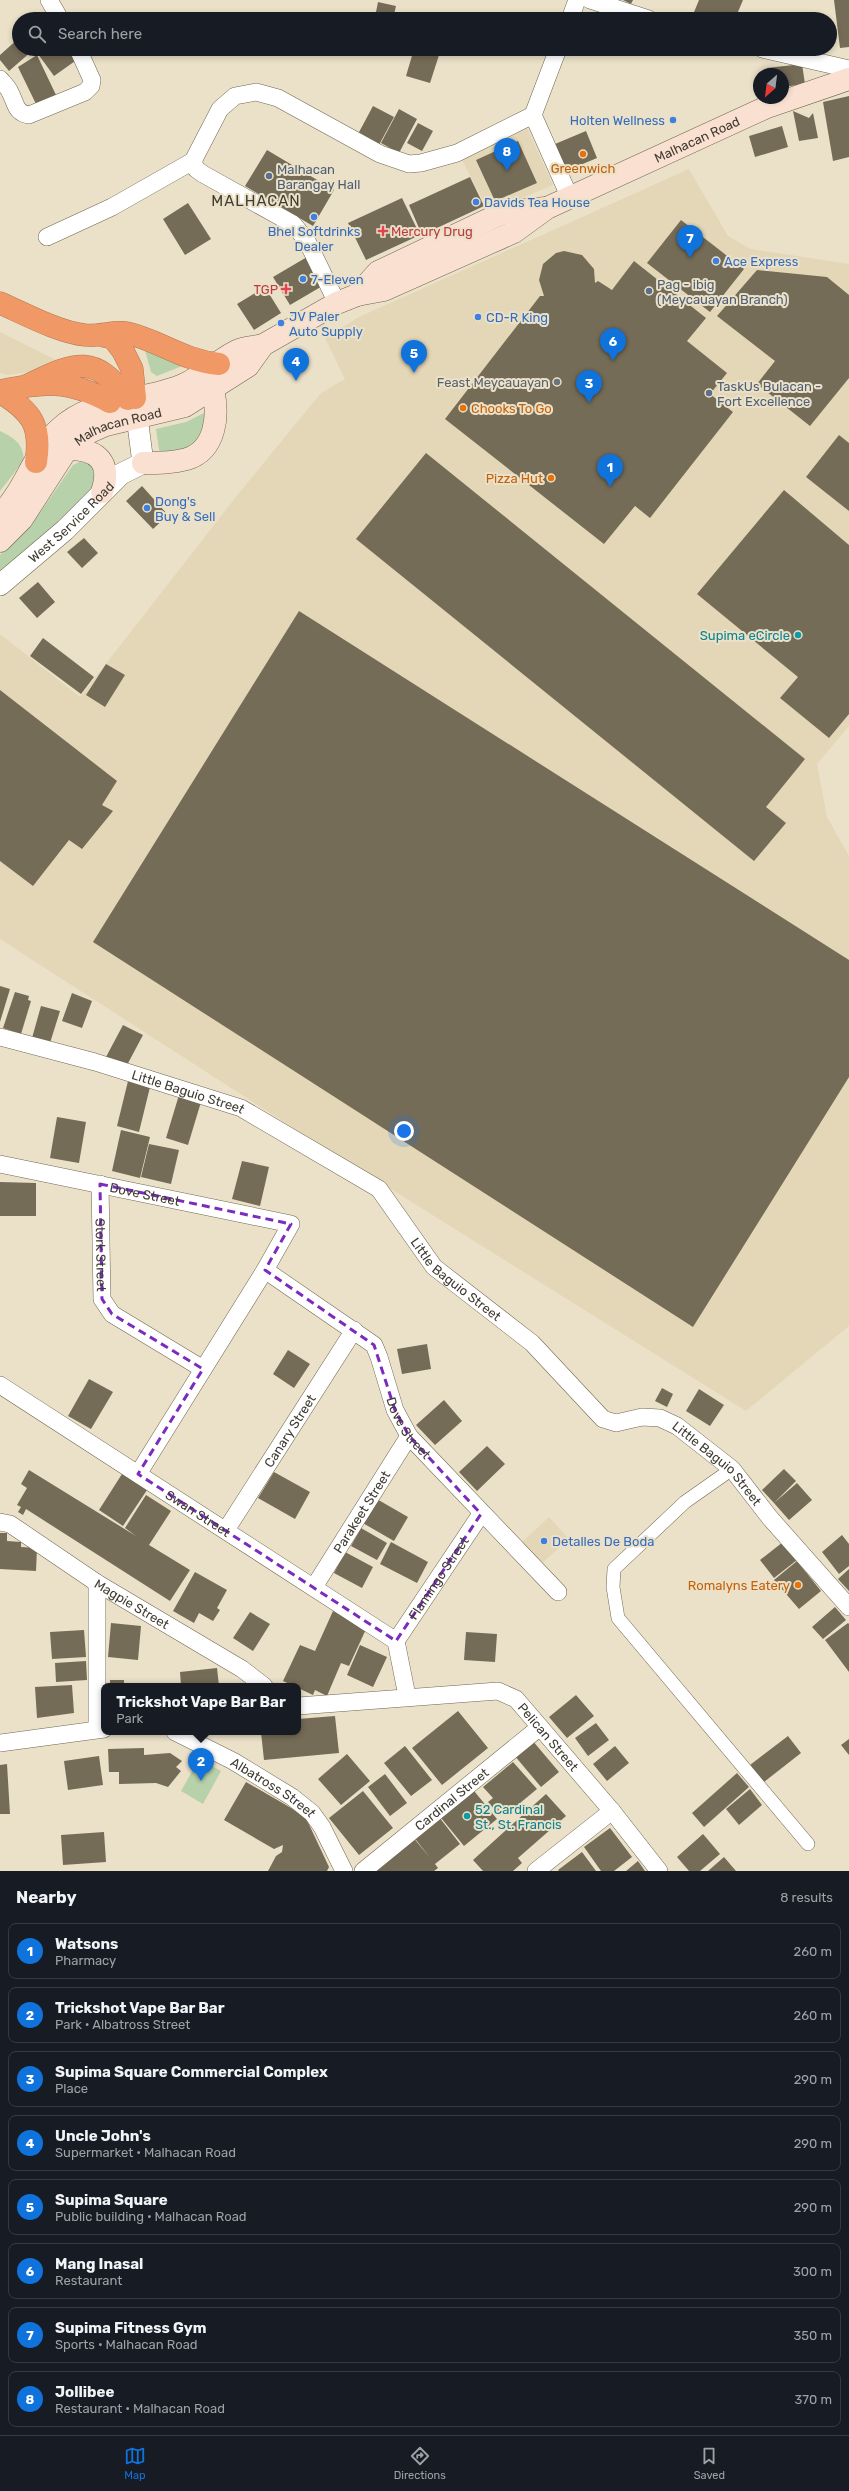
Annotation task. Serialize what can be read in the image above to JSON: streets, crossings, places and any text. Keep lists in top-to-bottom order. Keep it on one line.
{"streets":{"main road":["Malhacan Road"],"street":["West Service Road","Little Baguio Street","Dove Street","Stork Street","Canary Street","Parakeet Street","Swan Street","Flamingo Street","Magpie Street","Pelican Street","Albatross Street","Cardinal Street"]},"crossings":[["Dove Street","Stork Street"],["Dove Street","Canary Street"],["Dove Street","Parakeet Street"],["Dove Street","Flamingo Street"],["Canary Street","Swan Street"],["Parakeet Street","Swan Street"],["Swan Street","Flamingo Street"],["Pelican Street","Cardinal Street"]],"districts":["MALHACAN"],"places":{"other":["Holten Wellness","Greenwich","Malhacan Barangay Hall","Davids Tea House","Bhel Softdrinks Dealer","Ace Express","7-Eleven","Pag - ibig (Meycauayan Branch)","CD-R King","JV Paler Auto Supply","Feast Meycauayan","TaskUs Bulacan - Fort Excellence","Chooks To Go","Pizza Hut","Dong's Buy & Sell","Supima eCircle","Detalles De Boda","Romalyns Eatery","52 Cardinal St., St. Francis"],"health":["Mercury Drug","TGP"]},"north":"bottom left","page":{"search":"Search here","pins":["8","7","6","5","4","3","1","2"],"popup":["Trickshot Vape Bar Bar","Park"],"heading":["Nearby","8 results"],"list":[{"mark":"1","name":"Watsons","note":"Pharmacy","value":"260 m"},{"mark":"2","name":"Trickshot Vape Bar Bar","note":"Park · Albatross Street","value":"260 m"},{"mark":"3","name":"Supima Square Commercial Complex","note":"Place","value":"290 m"},{"mark":"4","name":"Uncle John's","note":"Supermarket · Malhacan Road","value":"290 m"},{"mark":"5","name":"Supima Square","note":"Public building · Malhacan Road","value":"290 m"},{"mark":"6","name":"Mang Inasal","note":"Restaurant","value":"300 m"},{"mark":"7","name":"Supima Fitness Gym","note":"Sports · Malhacan Road","value":"350 m"},{"mark":"8","name":"Jollibee","note":"Restaurant · Malhacan Road","value":"370 m"}],"nav":["Map","Directions","Saved"]}}
